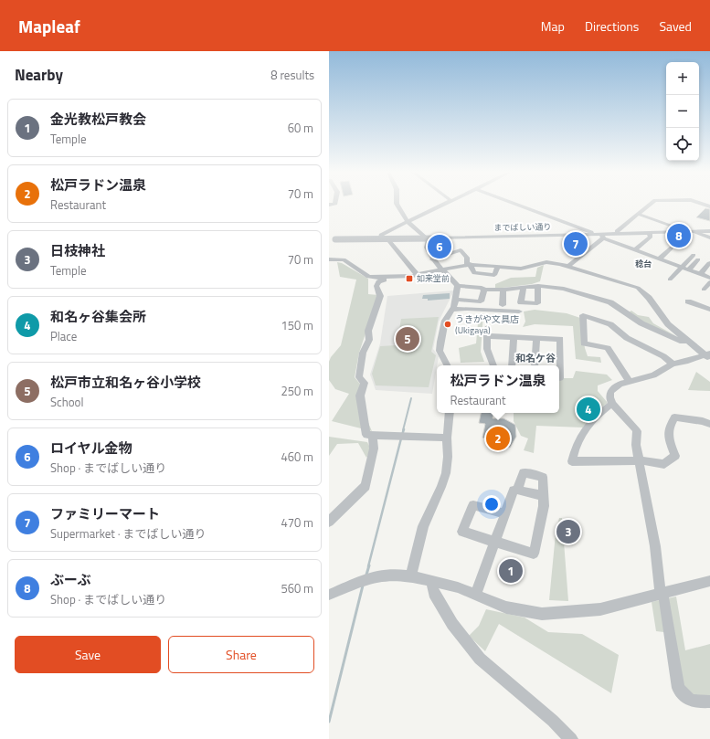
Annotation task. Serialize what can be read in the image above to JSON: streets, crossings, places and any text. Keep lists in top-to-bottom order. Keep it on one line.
{"streets":{"street":["までばしい通り"]},"districts":["稔台","和名ケ谷"],"places":{"transit":["如来堂前"],"other":["うきがや文具店 (Ukigaya)"]},"page":{"header":"Mapleaf","nav":["Map","Directions","Saved"],"heading":["Nearby","8 results"],"map_buttons":["+","−"],"list":[{"mark":"1","name":"金光教松戸教会","note":"Temple","value":"60 m"},{"mark":"2","name":"松戸ラドン温泉","note":"Restaurant","value":"70 m"},{"mark":"3","name":"日枝神社","note":"Temple","value":"70 m"},{"mark":"4","name":"和名ヶ谷集会所","note":"Place","value":"150 m"},{"mark":"5","name":"松戸市立和名ヶ谷小学校","note":"School","value":"250 m"},{"mark":"6","name":"ロイヤル金物","note":"Shop · までばしい通り","value":"460 m"},{"mark":"7","name":"ファミリーマート","note":"Supermarket · までばしい通り","value":"470 m"},{"mark":"8","name":"ぶーぶ","note":"Shop · までばしい通り","value":"560 m"}],"pins":["8","7","6","5","4","2","3","1"],"popup":["松戸ラドン温泉","Restaurant"],"buttons":["Save","Share"]}}
